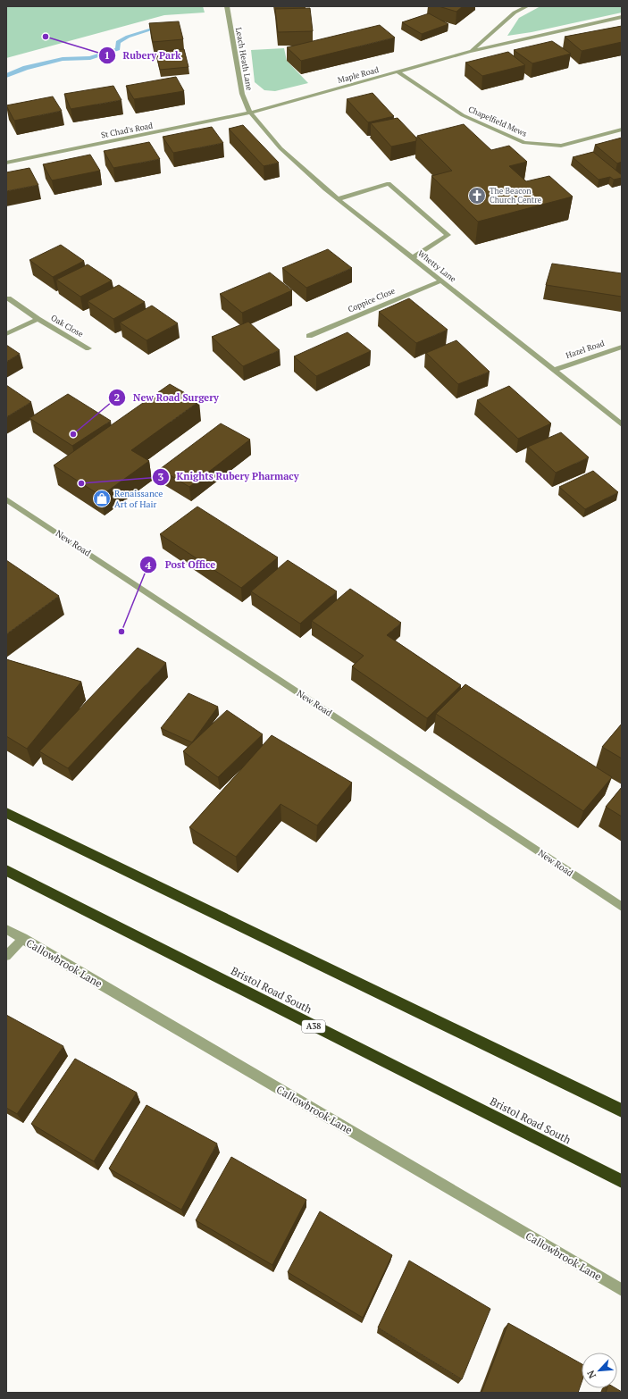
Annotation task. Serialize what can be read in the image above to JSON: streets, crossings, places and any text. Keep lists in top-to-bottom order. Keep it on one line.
{"streets":{"highway":["Bristol Road South","A38"],"street":["Leach Heath Lane","Maple Road","Chapelfield Mews","St Chad's Road","Whetty Lane","Coppice Close","Oak Close","Hazel Road","New Road","Callowbrook Lane"]},"crossings":[["Leach Heath Lane","Maple Road"],["Leach Heath Lane","St Chad's Road"],["Leach Heath Lane","Whetty Lane"],["Maple Road","Chapelfield Mews"],["Maple Road","St Chad's Road"],["Maple Road","Whetty Lane"],["St Chad's Road","Whetty Lane"],["Whetty Lane","Coppice Close"],["Whetty Lane","Hazel Road"]],"places":{"other":["Rubery Park","New Road Surgery","Knights Rubery Pharmacy","Post Office"],"church":["The Beacon Church Centre"],"shop":["Renaissance Art of Hair"]},"north":"bottom left"}
